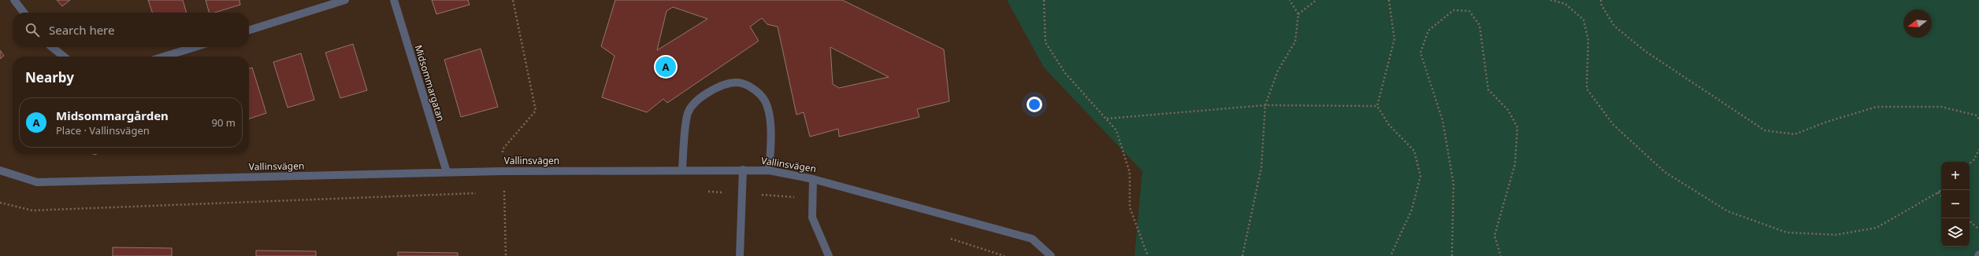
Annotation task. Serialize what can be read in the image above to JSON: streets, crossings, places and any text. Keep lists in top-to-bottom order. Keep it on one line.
{"streets":{"street":["Midsommargatan","Vallinsvägen"]},"crossings":[["Midsommargatan","Vallinsvägen"]],"north":"left","page":{"search":"Search here","pins":"A","heading":"Nearby","list":[{"mark":"A","name":"Midsommargården","note":"Place · Vallinsvägen","value":"90 m"}],"map_buttons":["+","−"]}}
